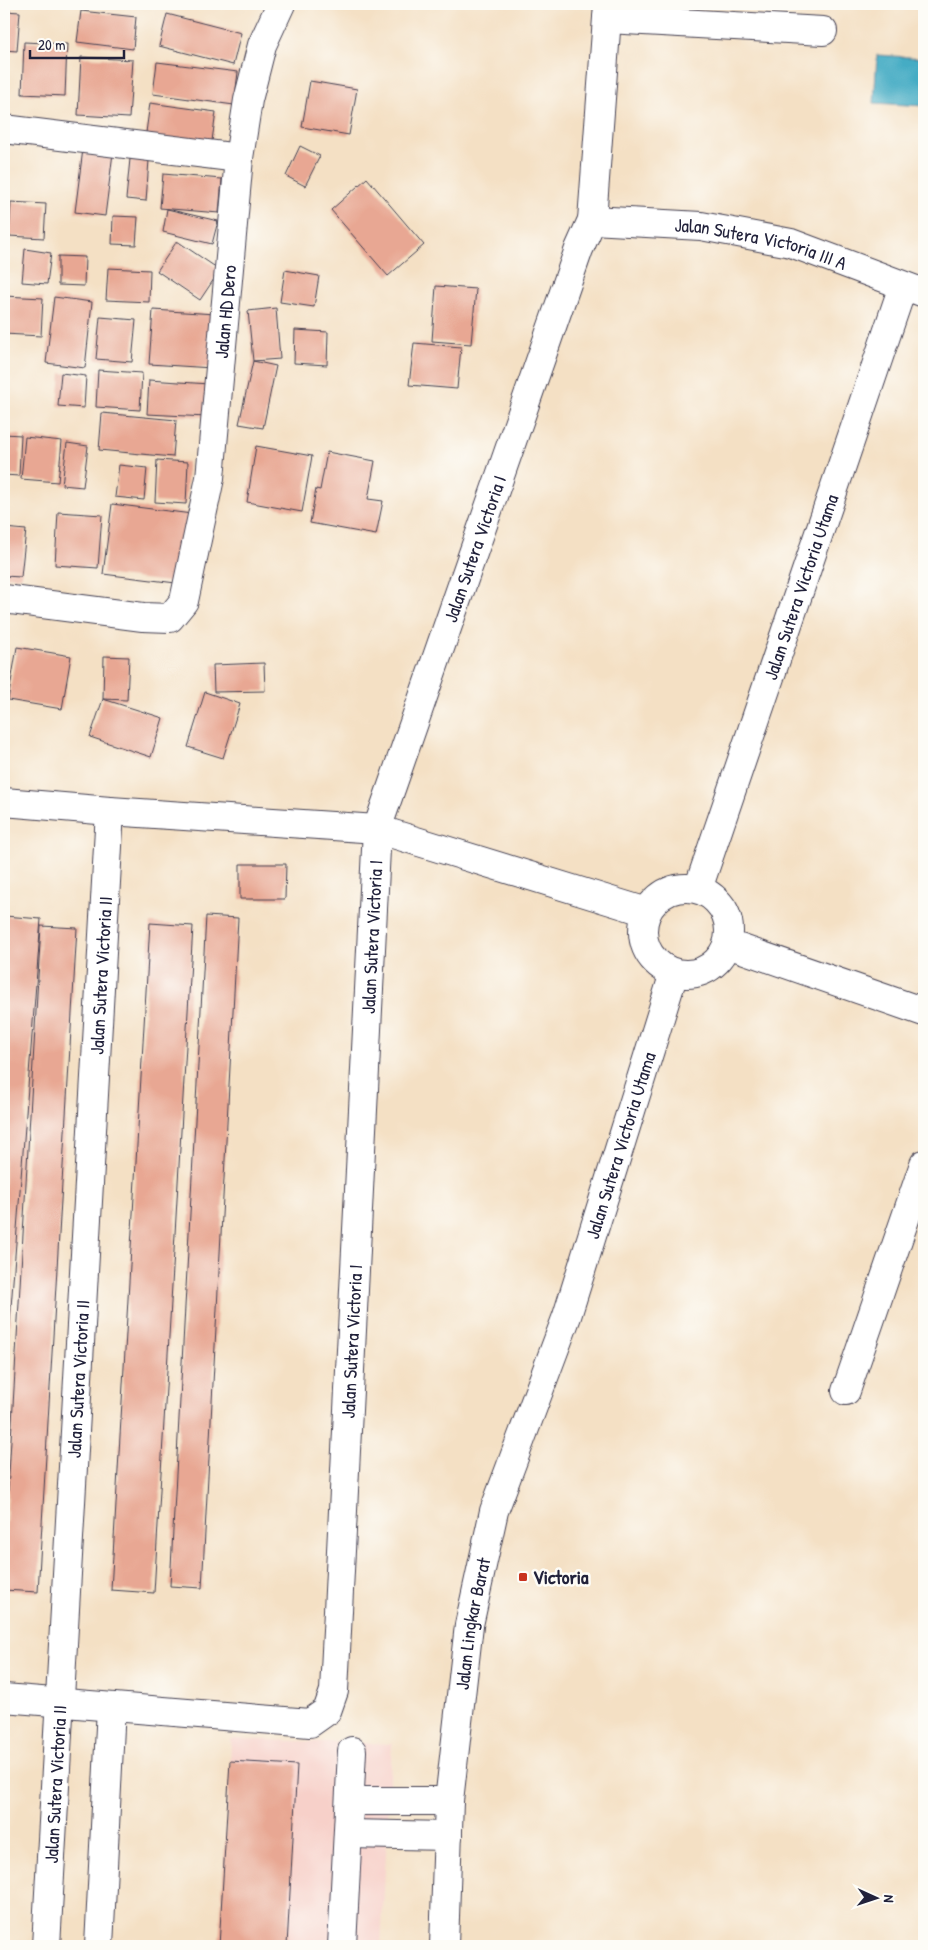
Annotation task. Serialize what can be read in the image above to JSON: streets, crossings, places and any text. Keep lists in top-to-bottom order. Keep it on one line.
{"streets":{"street":["Jalan Sutera Victoria III A","Jalan HD Dero","Jalan Sutera Victoria I","Jalan Sutera Victoria Utama","Jalan Sutera Victoria II","Jalan Lingkar Barat"]},"crossings":[["Jalan Sutera Victoria III A","Jalan Sutera Victoria I"],["Jalan Sutera Victoria III A","Jalan Sutera Victoria Utama"],["Jalan Sutera Victoria Utama","Jalan Lingkar Barat"]],"places":{"transit":["Victoria"]},"scale_bar":"20 m","north":"right"}
